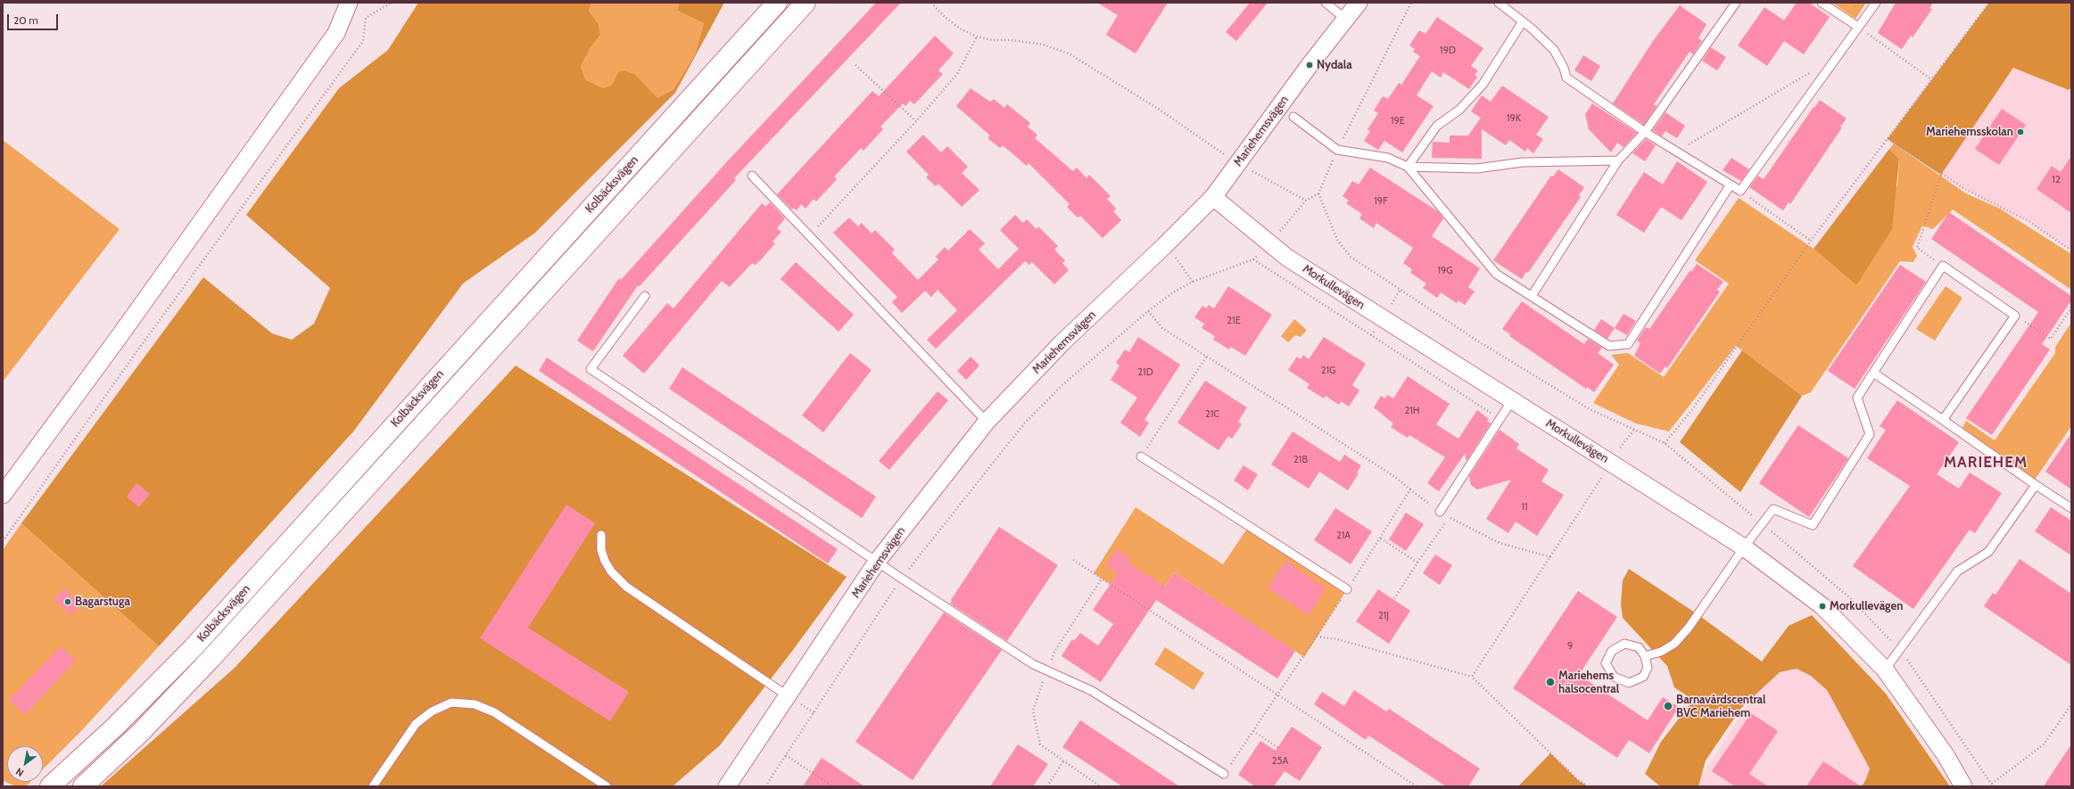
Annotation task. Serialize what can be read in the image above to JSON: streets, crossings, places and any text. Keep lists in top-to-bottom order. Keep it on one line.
{"streets":{"highway":["Kolbäcksvägen"],"street":["Mariehemsvägen","Morkullevägen"]},"crossings":[["Mariehemsvägen","Morkullevägen"]],"districts":["MARIEHEM"],"places":["Nydala","Mariehemsskolan","Bagarstuga","Morkullevägen","Mariehems hälsocentral","Barnavårdscentral BVC Mariehem"],"house_numbers":["19D","19K","19E","12","19F","19G","21E","21G","21D","21H","21C","21B","11","21A","21J","9","25A"],"scale_bar":"20 m","north":"bottom left"}
